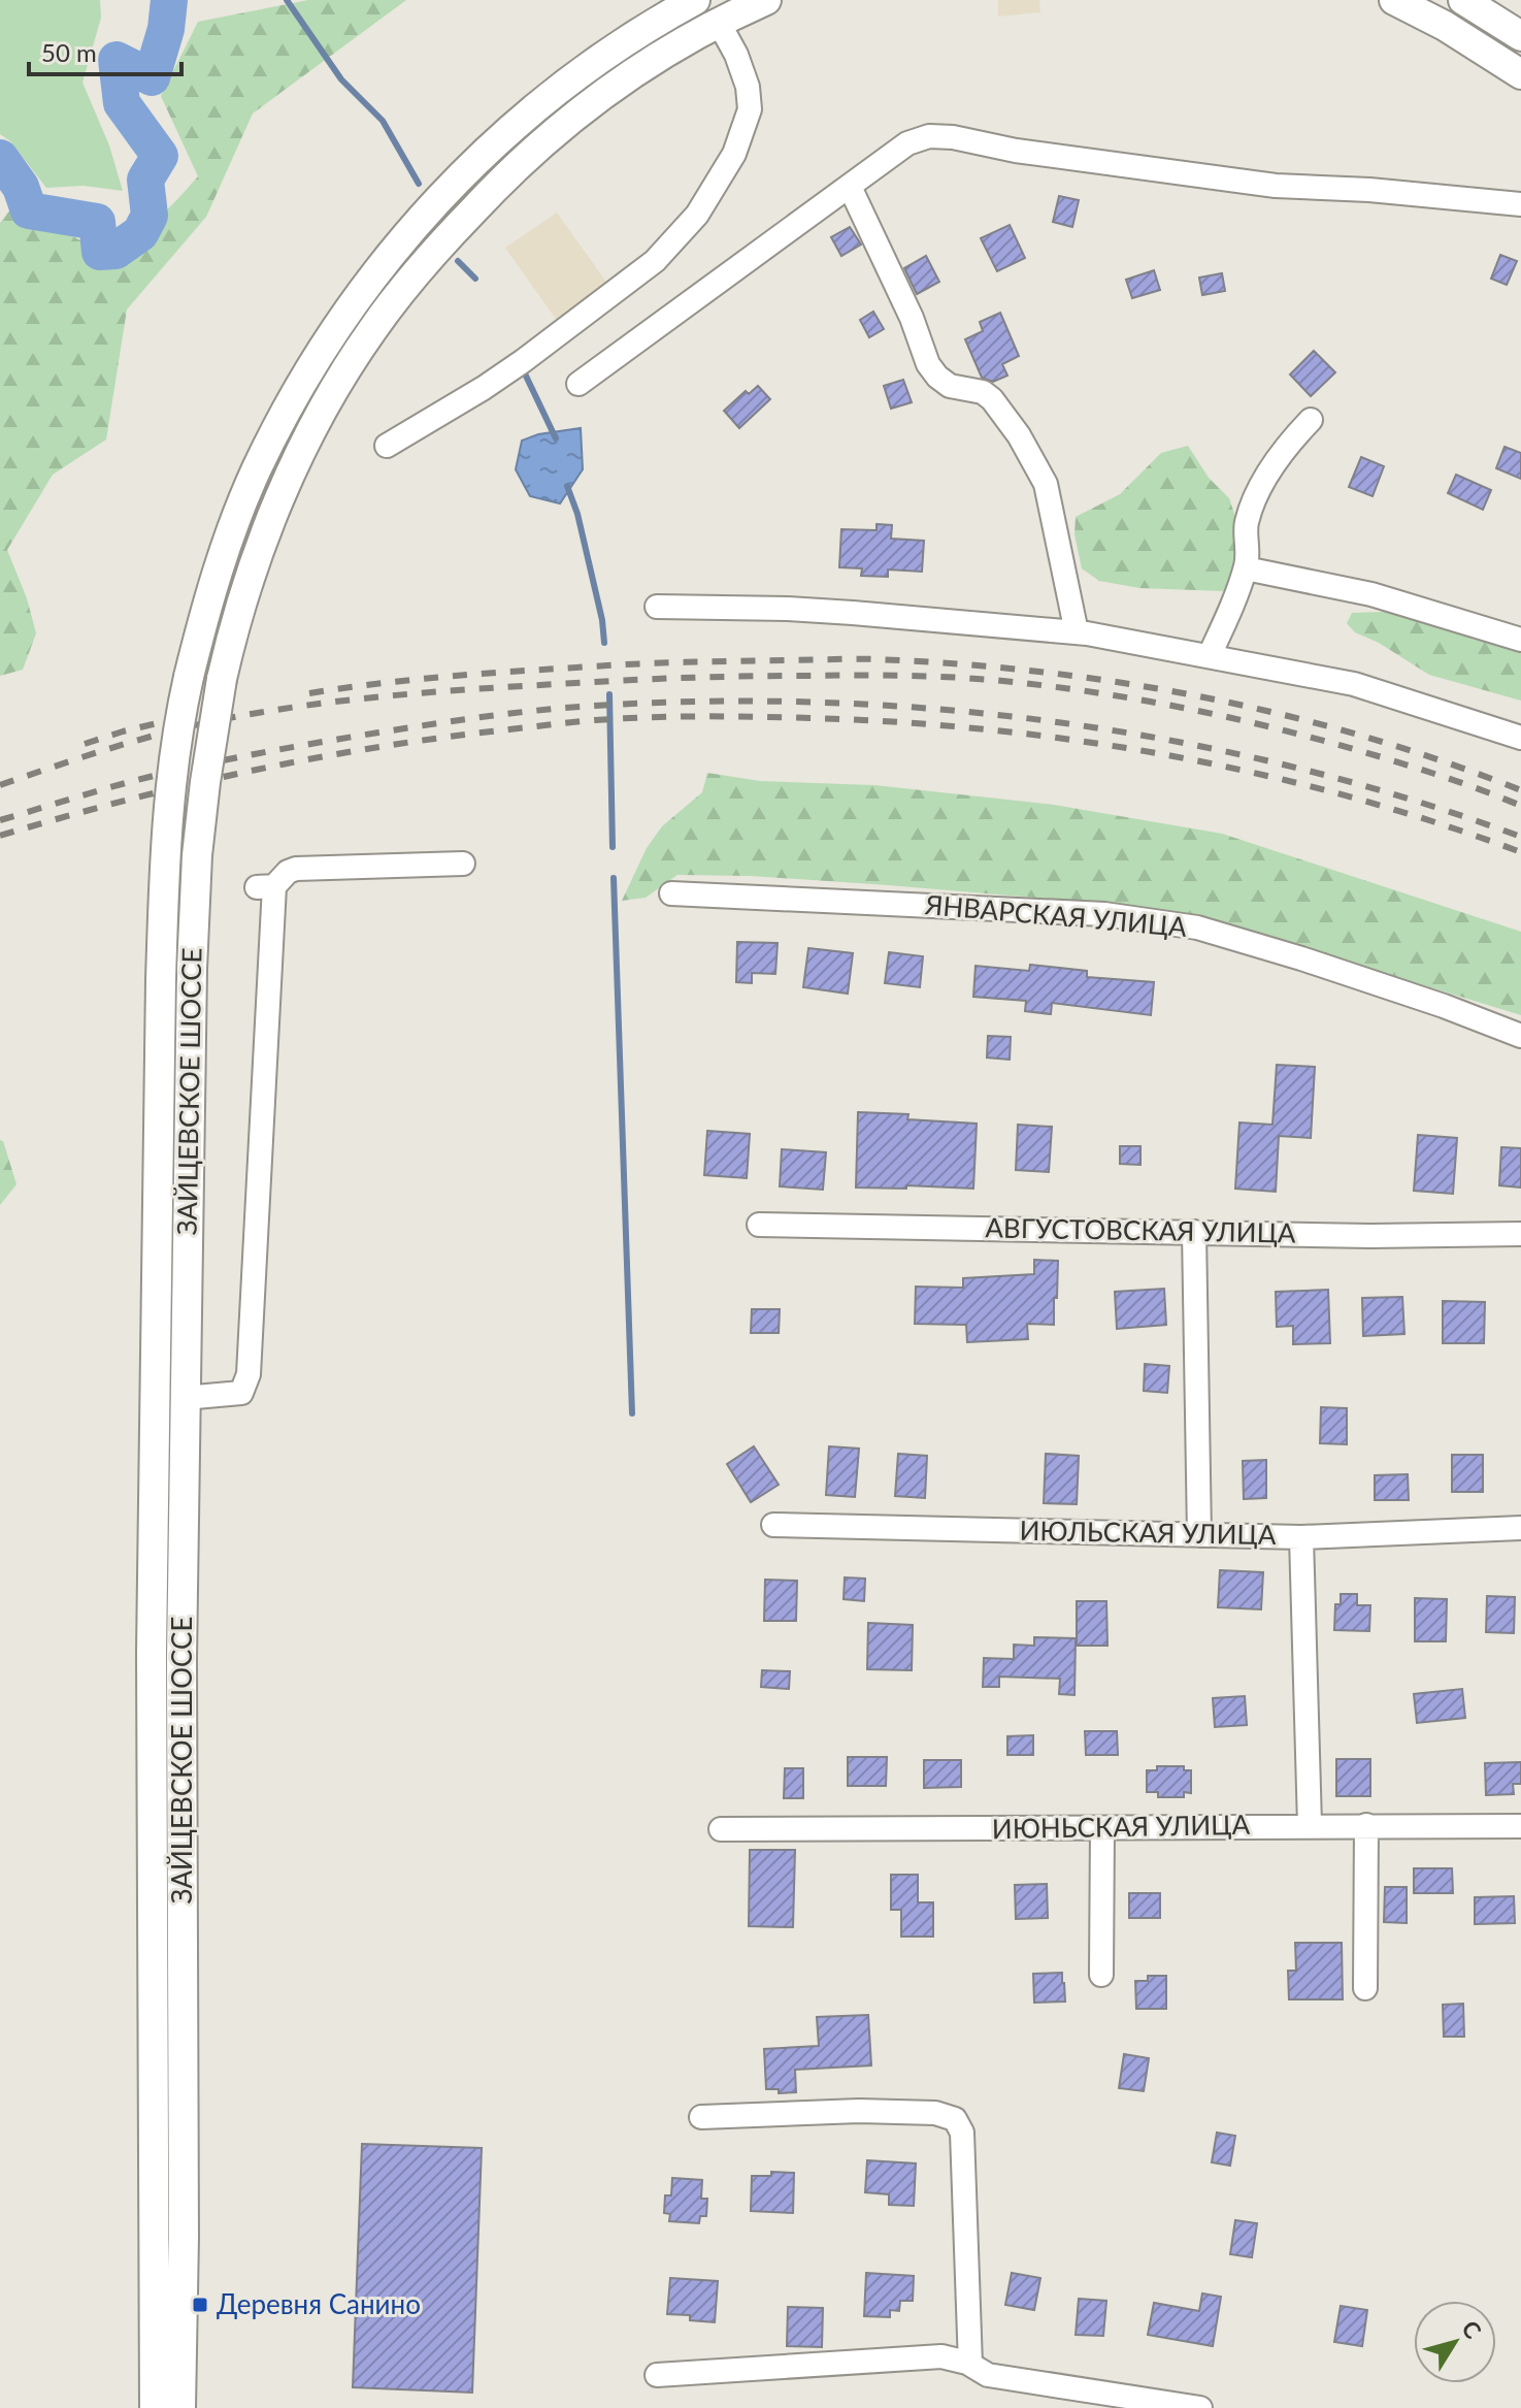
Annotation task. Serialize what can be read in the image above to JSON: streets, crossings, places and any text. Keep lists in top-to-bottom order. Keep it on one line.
{"streets":{"main road":["ЗАЙЦЕВСКОЕ ШОССЕ"],"street":["ЯНВАРСКАЯ УЛИЦА","АВГУСТОВСКАЯ УЛИЦА","ИЮЛЬСКАЯ УЛИЦА","ИЮНЬСКАЯ УЛИЦА"]},"places":{"transit":["Деревня Санино"]},"scale_bar":"50 m","north":"top right"}
